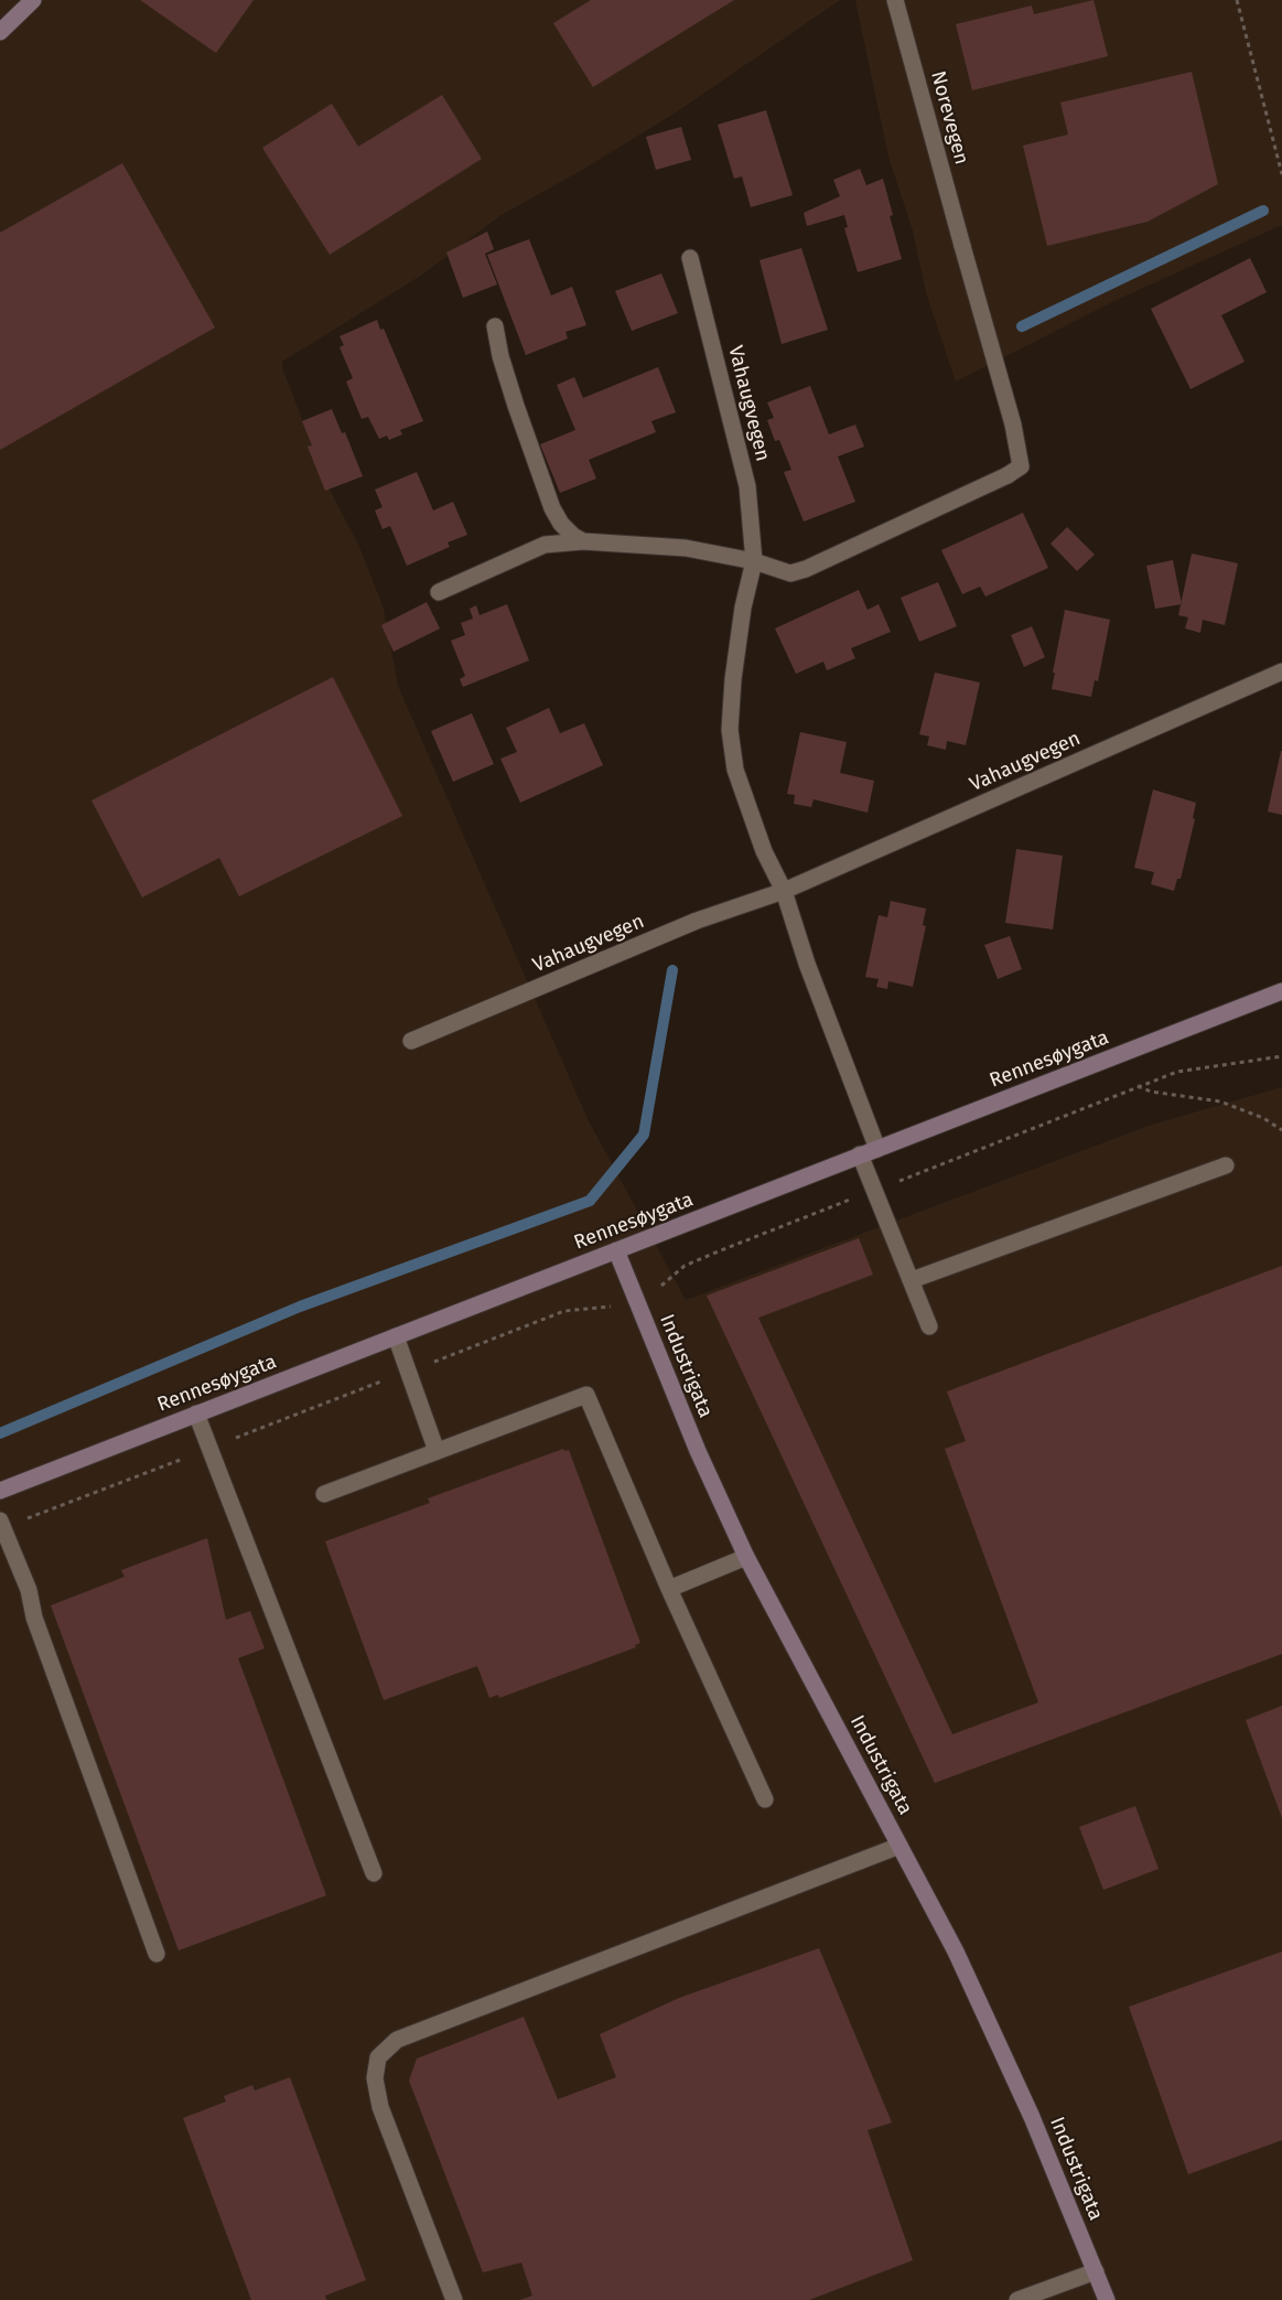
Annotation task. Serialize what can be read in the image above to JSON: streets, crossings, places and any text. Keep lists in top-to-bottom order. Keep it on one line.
{"streets":{"street":["Norevegen","Vahaugvegen","Rennesøygata","Industrigata"]},"crossings":[["Norevegen","Vahaugvegen"],["Vahaugvegen","Rennesøygata"],["Rennesøygata","Industrigata"]]}
